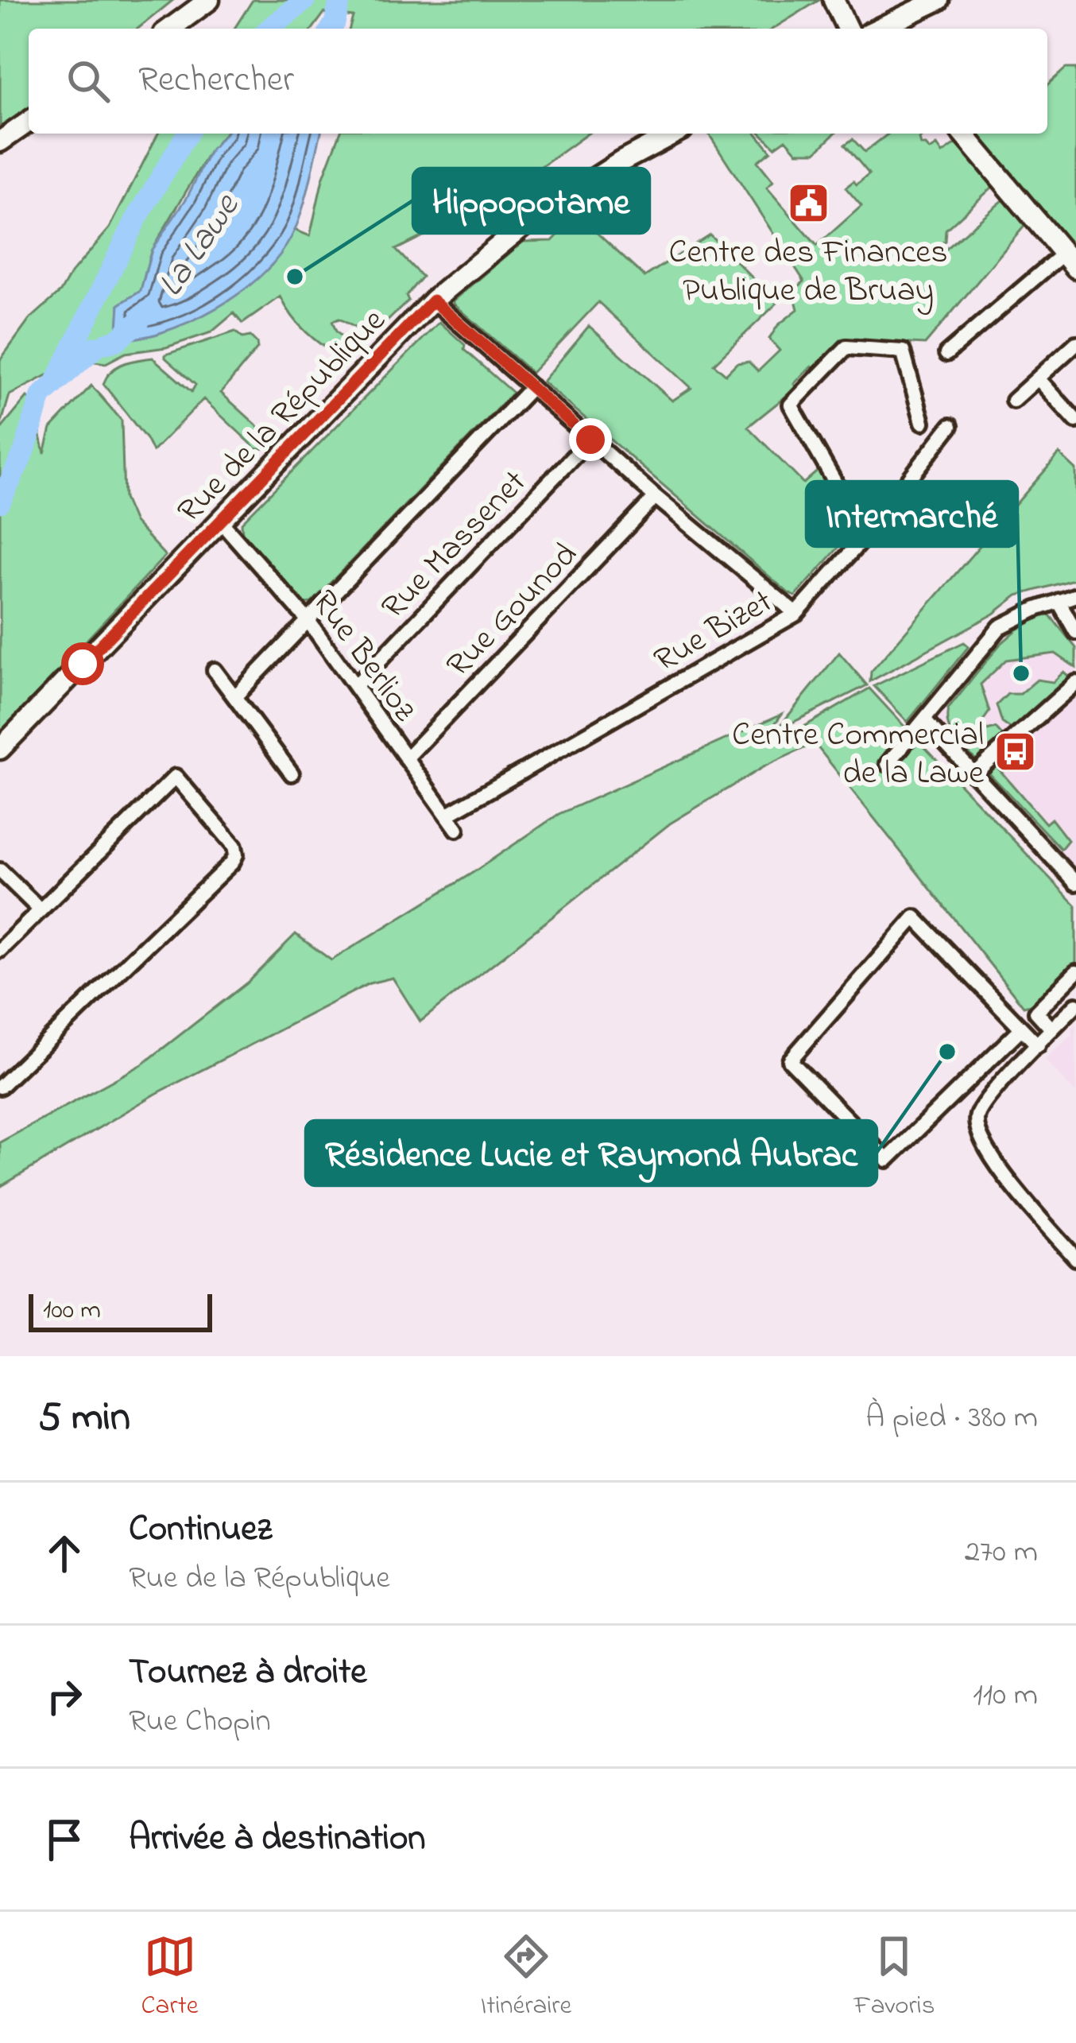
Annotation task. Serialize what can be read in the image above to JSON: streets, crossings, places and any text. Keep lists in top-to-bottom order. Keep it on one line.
{"streets":{"main road":["Rue de la République"],"street":["Rue Massenet","Rue Gounod","Rue Bizet","Rue Berlioz"]},"crossings":[["Rue de la République","Rue Berlioz"],["Rue Massenet","Rue Berlioz"],["Rue Gounod","Rue Berlioz"],["Rue Bizet","Rue Berlioz"]],"water":["La Lawe"],"places":{"public building":["Centre des Finances Publique de Bruay"],"other":["Hippopotame","Intermarché","Résidence Lucie et Raymond Aubrac"],"bus stop":["Centre Commercial de la Lawe"]},"scale_bar":"100 m","page":{"search":"Rechercher","scale":"100 m","heading":["5 min","À pied · 380 m"],"list":[["Continuez","Rue de la République","270 m"],["Tournez à droite","Rue Chopin","110 m"],"Arrivée à destination"],"nav":["Carte","Itinéraire","Favoris"]}}
